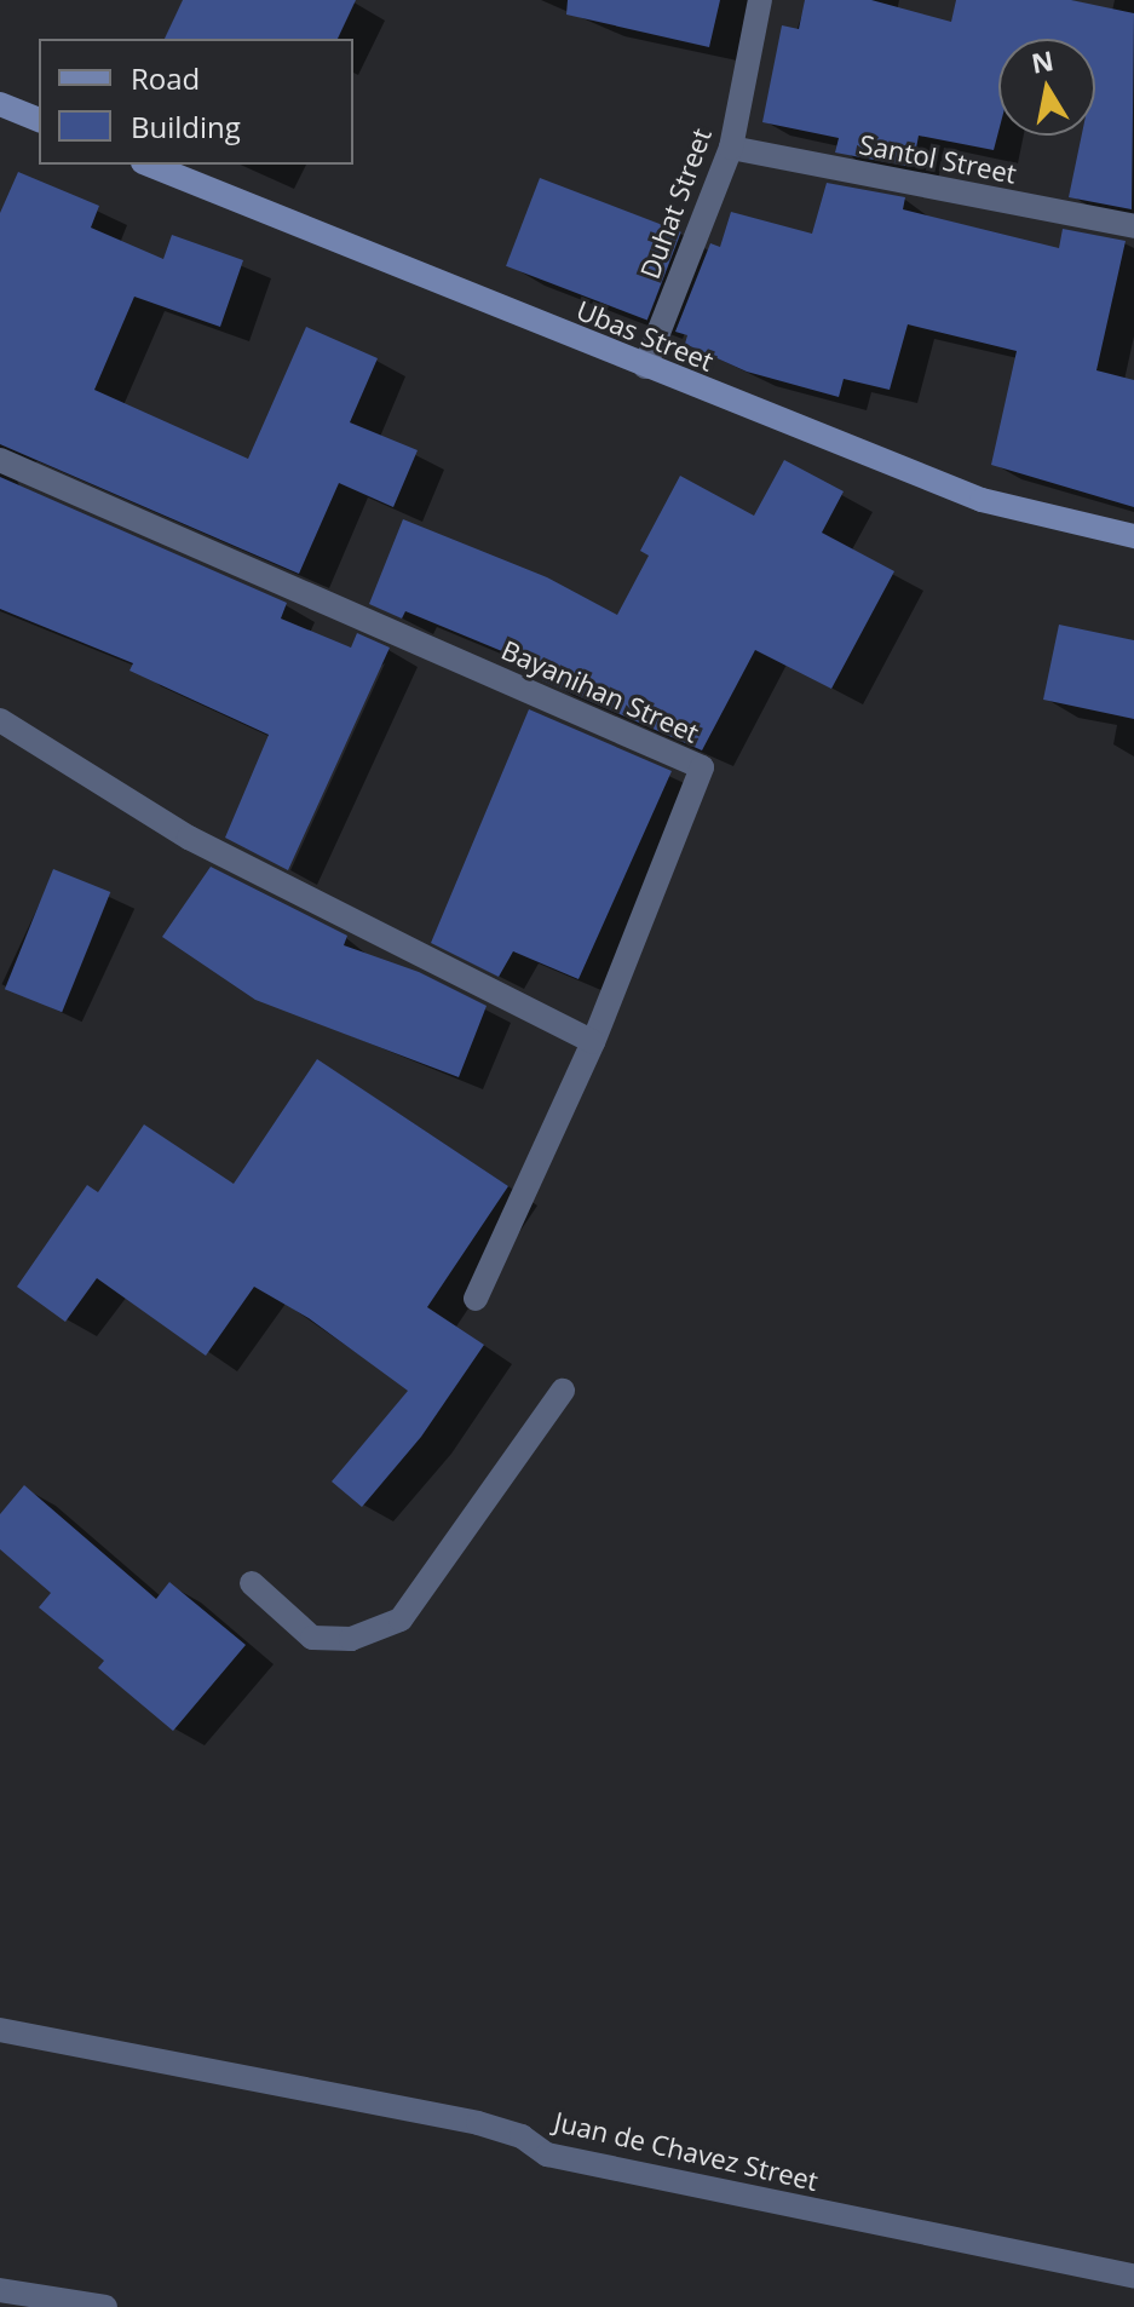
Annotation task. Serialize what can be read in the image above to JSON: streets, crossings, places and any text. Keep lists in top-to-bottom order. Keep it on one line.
{"streets":{"street":["Santol Street","Duhat Street","Ubas Street","Bayanihan Street","Juan de Chavez Street"]},"crossings":[["Santol Street","Duhat Street"],["Duhat Street","Ubas Street"]],"legend":["Road","Building"],"north":"top"}
